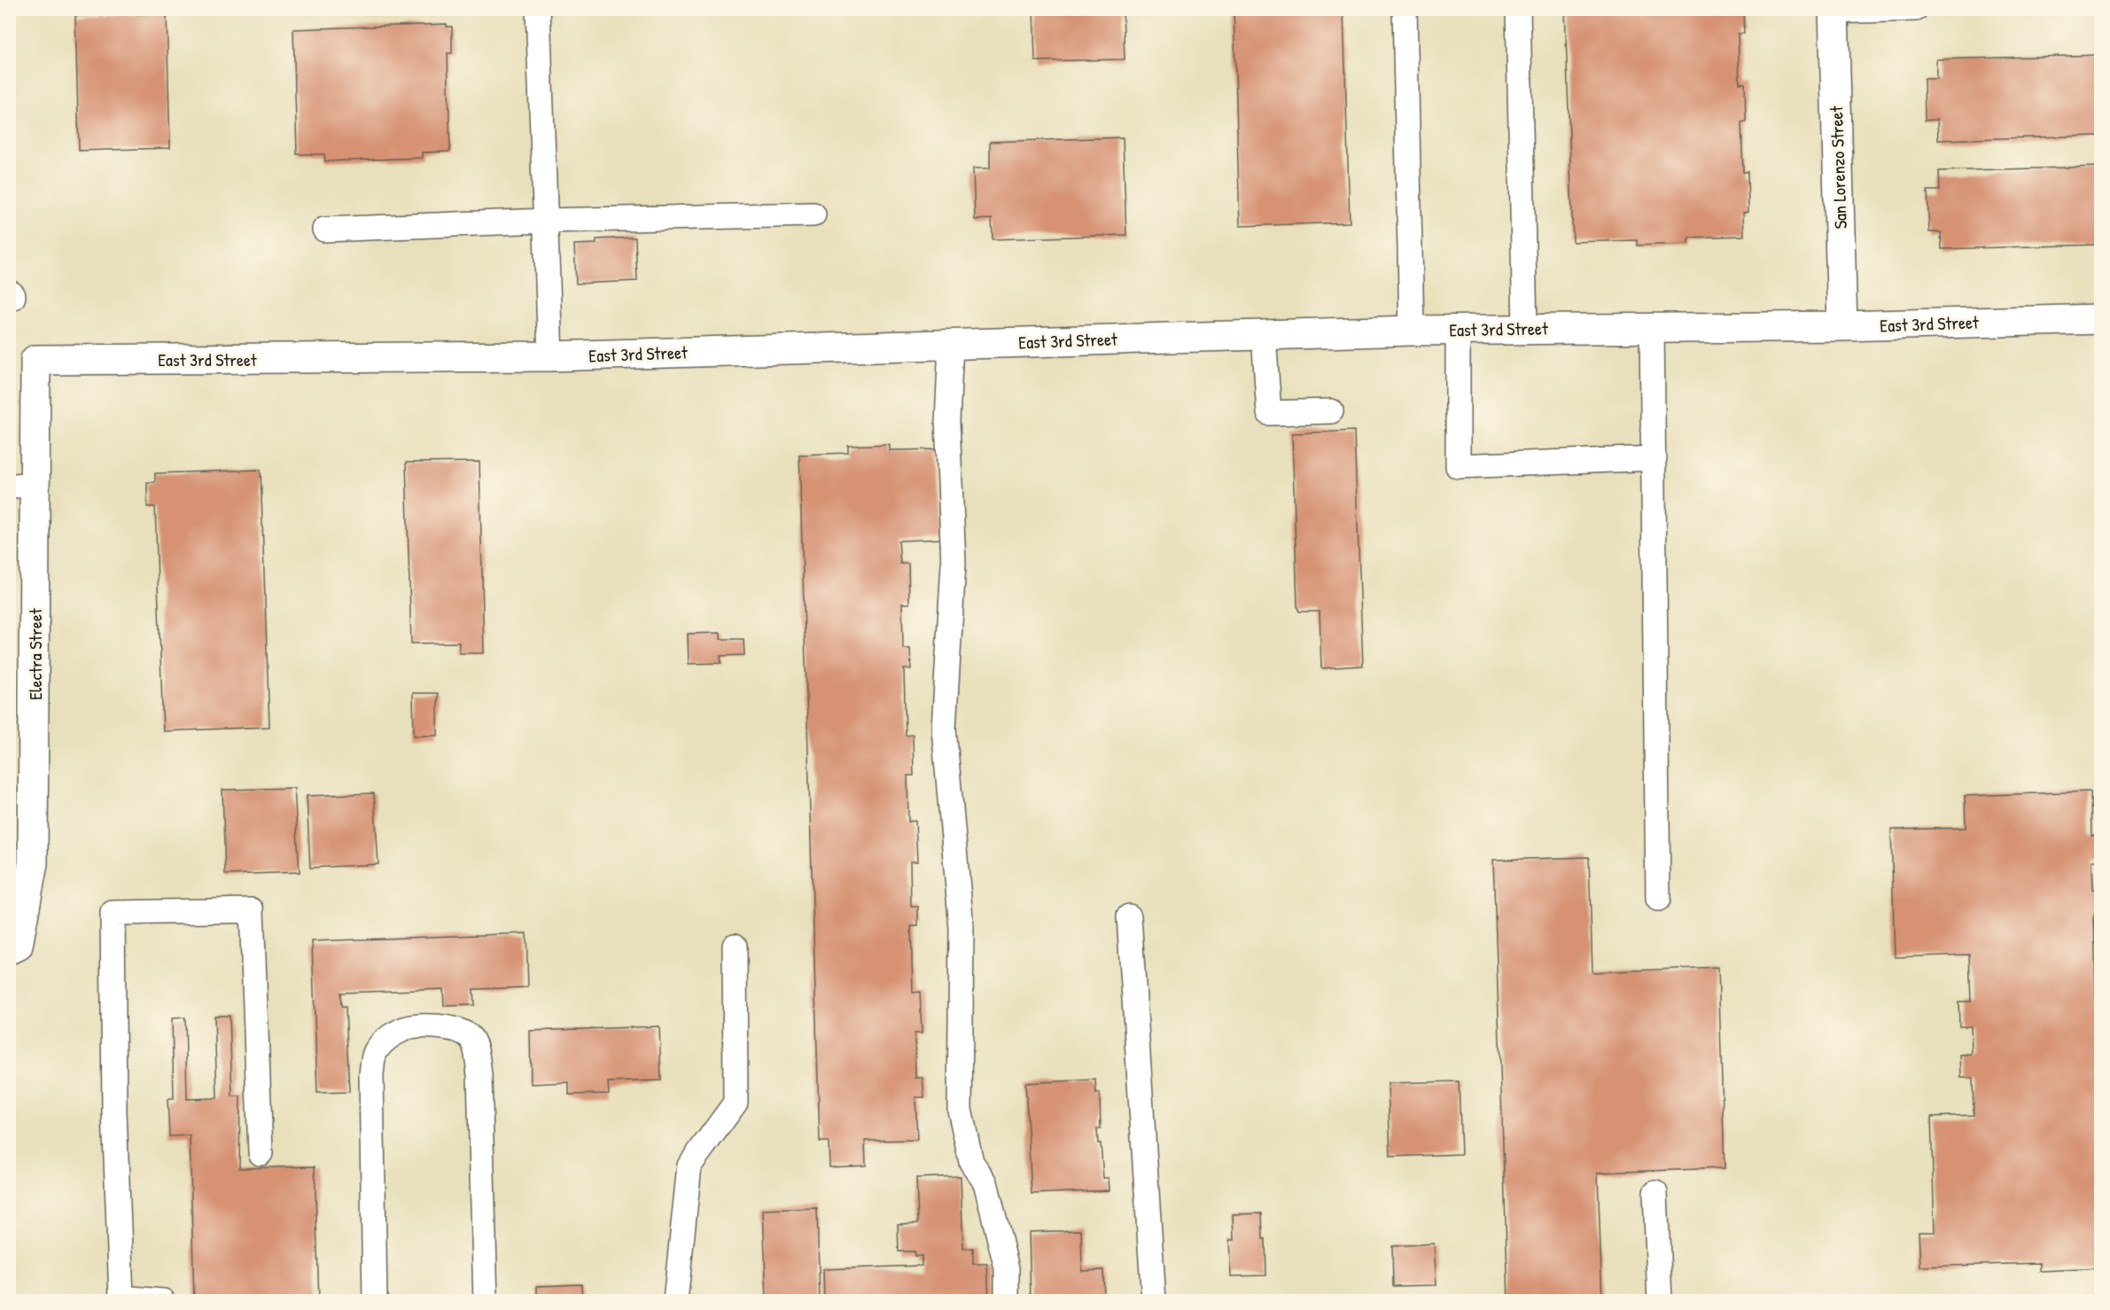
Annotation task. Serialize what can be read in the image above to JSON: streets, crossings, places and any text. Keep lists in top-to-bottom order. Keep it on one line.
{"streets":{"street":["San Lorenzo Street","East 3rd Street","Electra Street"]},"crossings":[["San Lorenzo Street","East 3rd Street"],["East 3rd Street","Electra Street"]]}
